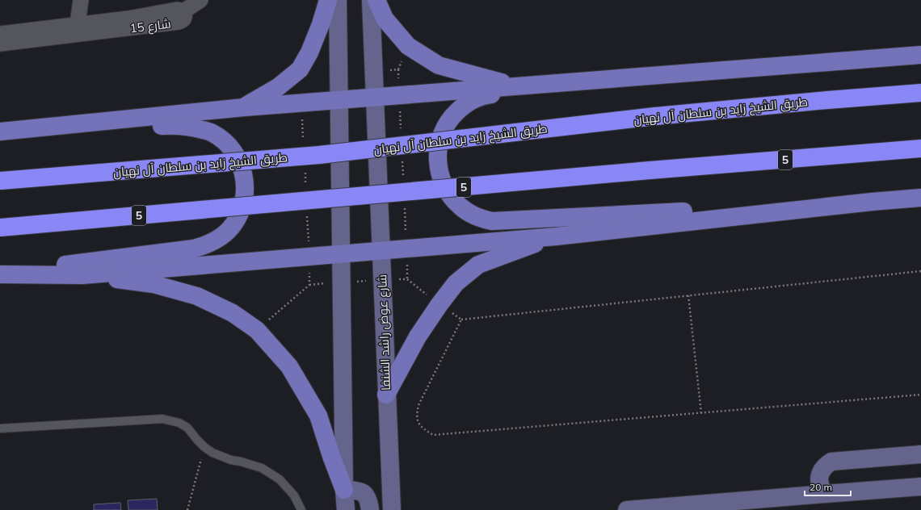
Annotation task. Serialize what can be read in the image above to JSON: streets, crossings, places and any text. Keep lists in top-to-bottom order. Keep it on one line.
{"streets":{"highway":["طريق الشيخ زايد بن سلطان آل نهيان","5"],"main road":["شارع عوض راشد الشنفا"],"street":["شارع 15"]},"scale_bar":"20 m"}
